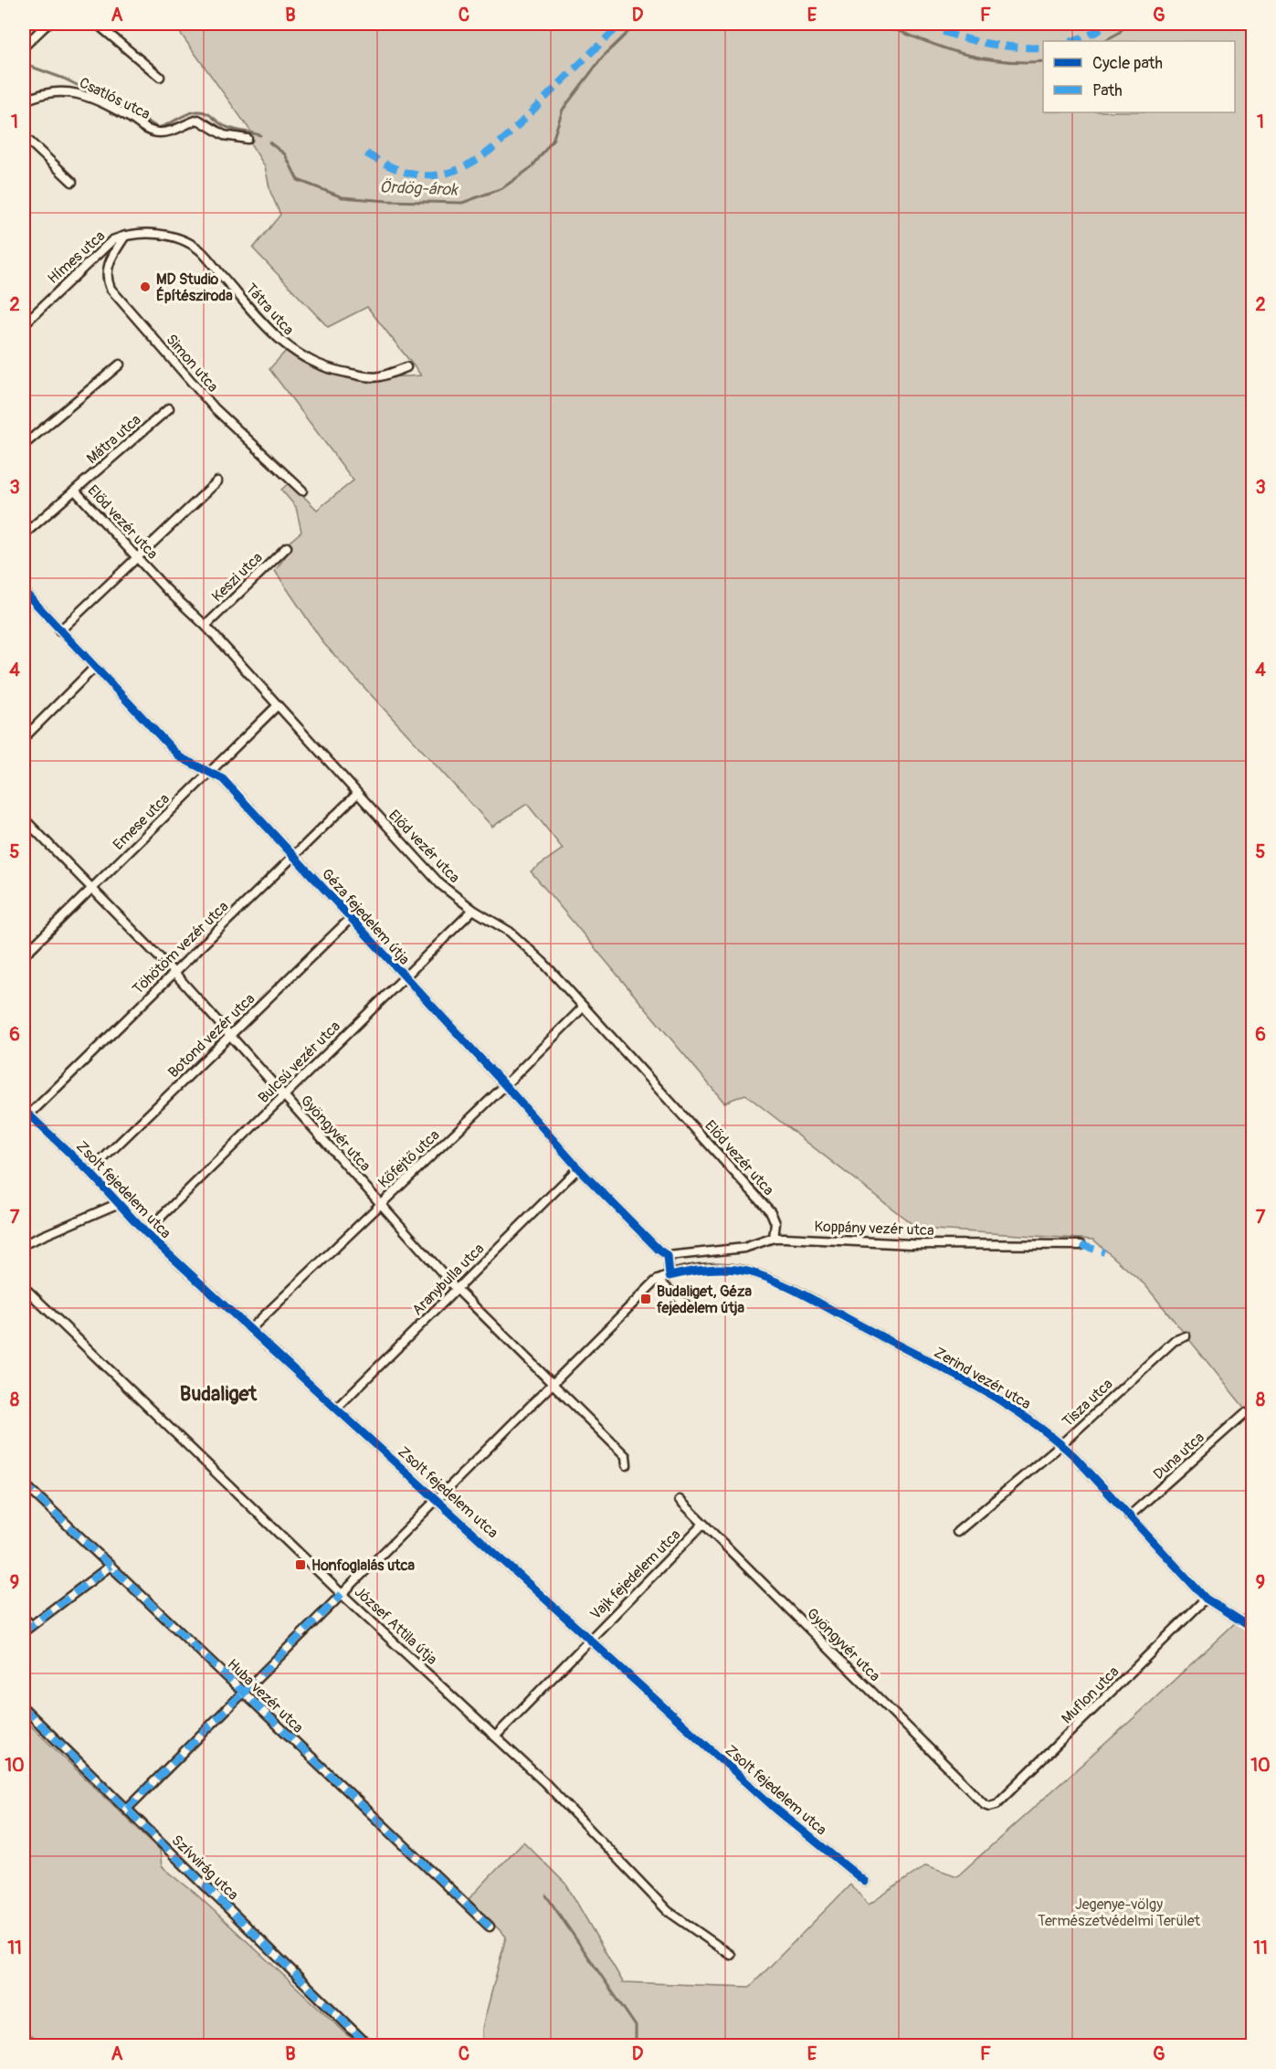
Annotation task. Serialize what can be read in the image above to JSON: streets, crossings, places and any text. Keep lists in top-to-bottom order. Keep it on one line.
{"streets":{"street":["Csatlós utca","Hímes utca","Tátra utca","Simon utca","Mátra utca","Előd vezér utca","Keszi utca","Emese utca","Géza fejedelem útja","Töhötöm vezér utca","Botond vezér utca","Bulcsú vezér utca","Gyöngyvér utca","Kőfejtő utca","Zsolt fejedelem utca","Koppány vezér utca","Aranybulla utca","Zerind vezér utca","Tisza utca","Duna utca","Vajk fejedelem utca","József Attila útja","Muflon utca","Huba vezér utca","Szívvirág utca"]},"crossings":[["Hímes utca","Tátra utca"],["Hímes utca","Simon utca"],["Tátra utca","Simon utca"],["Mátra utca","Előd vezér utca"],["Előd vezér utca","Keszi utca"],["Előd vezér utca","Emese utca"],["Előd vezér utca","Töhötöm vezér utca"],["Előd vezér utca","Bulcsú vezér utca"],["Előd vezér utca","Kőfejtő utca"],["Előd vezér utca","Koppány vezér utca"],["Emese utca","Géza fejedelem útja"],["Emese utca","Gyöngyvér utca"],["Géza fejedelem útja","Töhötöm vezér utca"],["Géza fejedelem útja","Botond vezér utca"],["Géza fejedelem útja","Bulcsú vezér utca"],["Géza fejedelem útja","Kőfejtő utca"],["Géza fejedelem útja","Koppány vezér utca"],["Géza fejedelem útja","Aranybulla utca"],["Töhötöm vezér utca","Gyöngyvér utca"],["Töhötöm vezér utca","Zsolt fejedelem utca"],["Botond vezér utca","Gyöngyvér utca"],["Botond vezér utca","Zsolt fejedelem utca"],["Bulcsú vezér utca","Gyöngyvér utca"],["Bulcsú vezér utca","Zsolt fejedelem utca"],["Gyöngyvér utca","Kőfejtő utca"],["Gyöngyvér utca","Aranybulla utca"],["Gyöngyvér utca","Vajk fejedelem utca"],["Gyöngyvér utca","Muflon utca"],["Kőfejtő utca","Zsolt fejedelem utca"],["Zsolt fejedelem utca","Aranybulla utca"],["Zsolt fejedelem utca","Vajk fejedelem utca"],["Zerind vezér utca","Tisza utca"],["Zerind vezér utca","Duna utca"],["Zerind vezér utca","Muflon utca"],["Vajk fejedelem utca","József Attila útja"]],"districts":["Budaliget"],"water":["Ördög-árok"],"parks":["Jegenye-völgy Természetvédelmi Terület"],"places":{"other":["MD Studio Építésziroda"],"transit":["Budaliget, Géza fejedelem útja","Honfoglalás utca"]},"legend":["Cycle path","Path"],"grid":{"columns":["A","B","C","D","E","F","G"],"rows":["1","2","3","4","5","6","7","8","9","10","11"]}}
